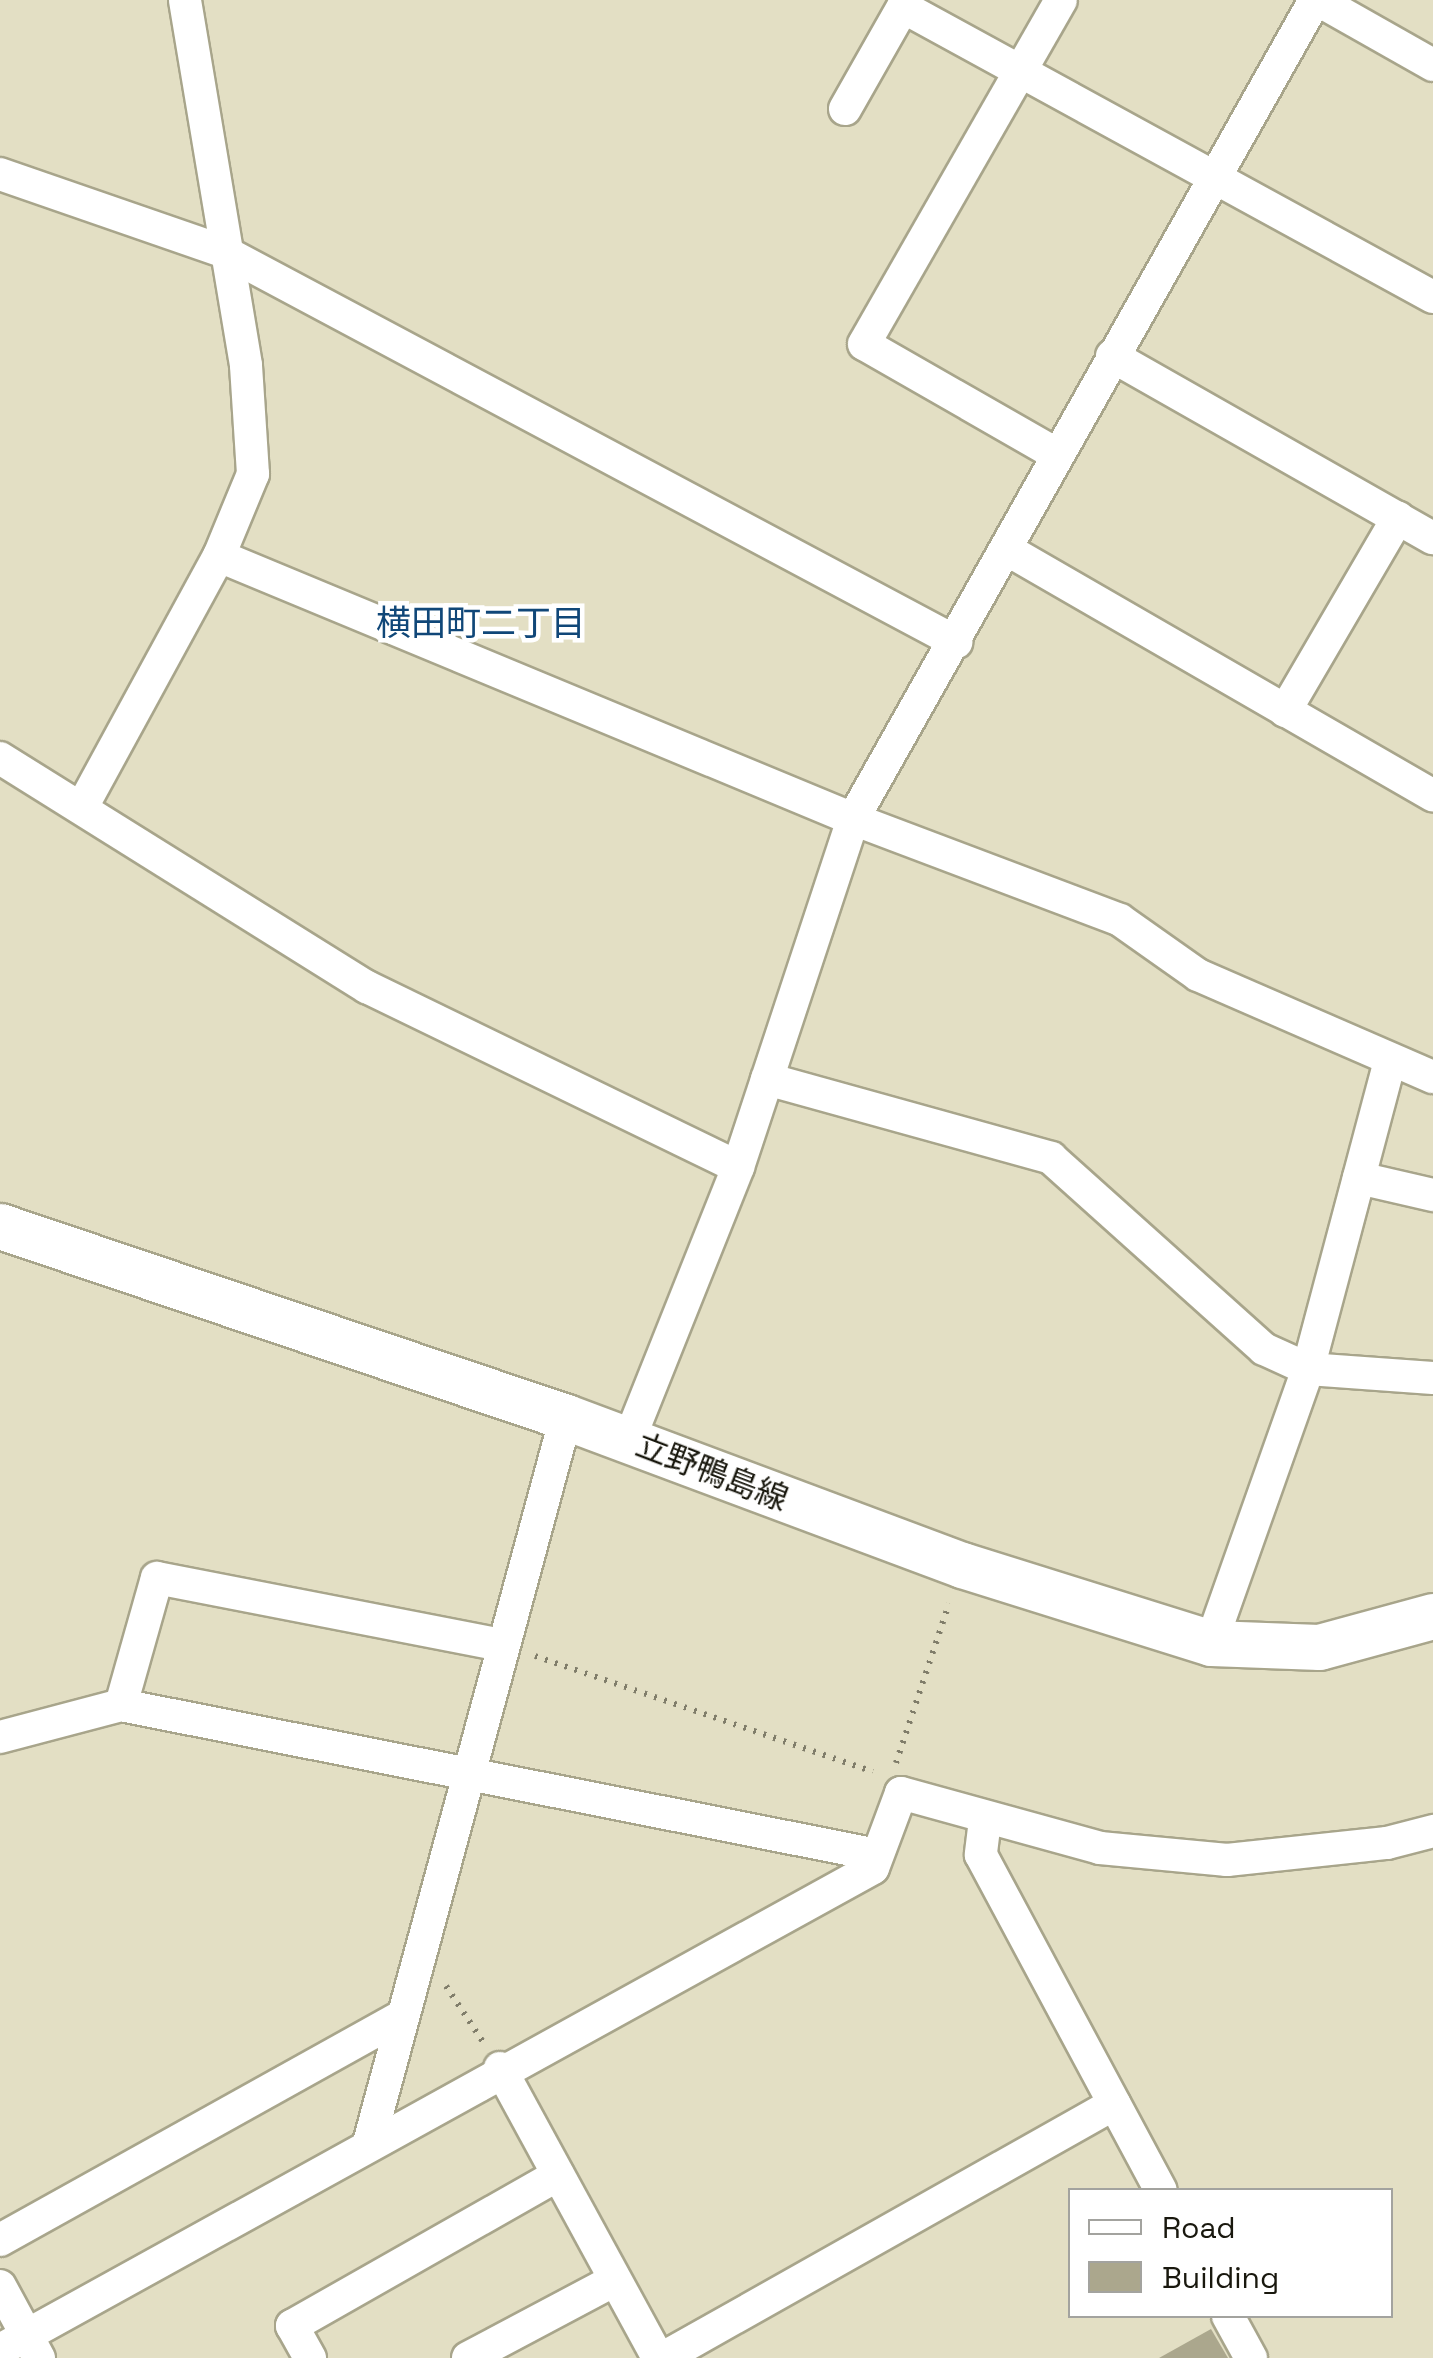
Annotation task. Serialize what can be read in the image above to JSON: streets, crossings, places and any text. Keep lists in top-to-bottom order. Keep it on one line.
{"streets":{"main road":["立野鴨島線"]},"districts":["横田町二丁目"],"legend":["Road","Building"]}
